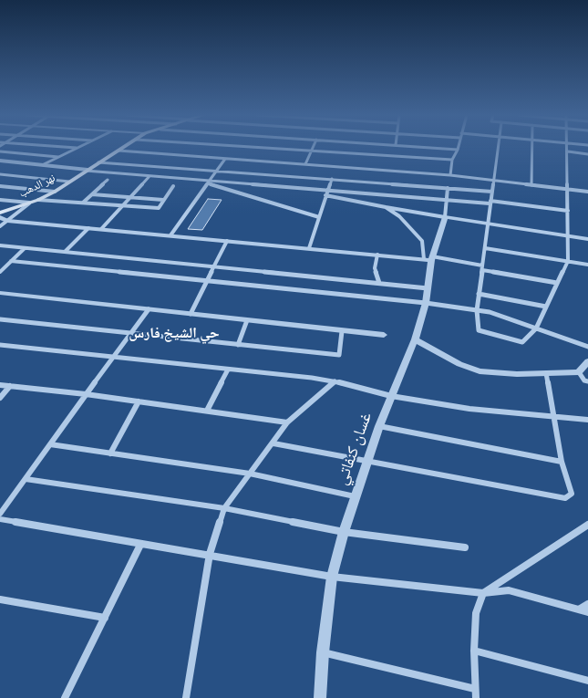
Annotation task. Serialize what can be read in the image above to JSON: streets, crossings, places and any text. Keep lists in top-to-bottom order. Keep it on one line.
{"streets":{"main road":["نهر الدهب"],"street":["غسان كنفاتي"]},"districts":["حي الشيخ فارس"]}
